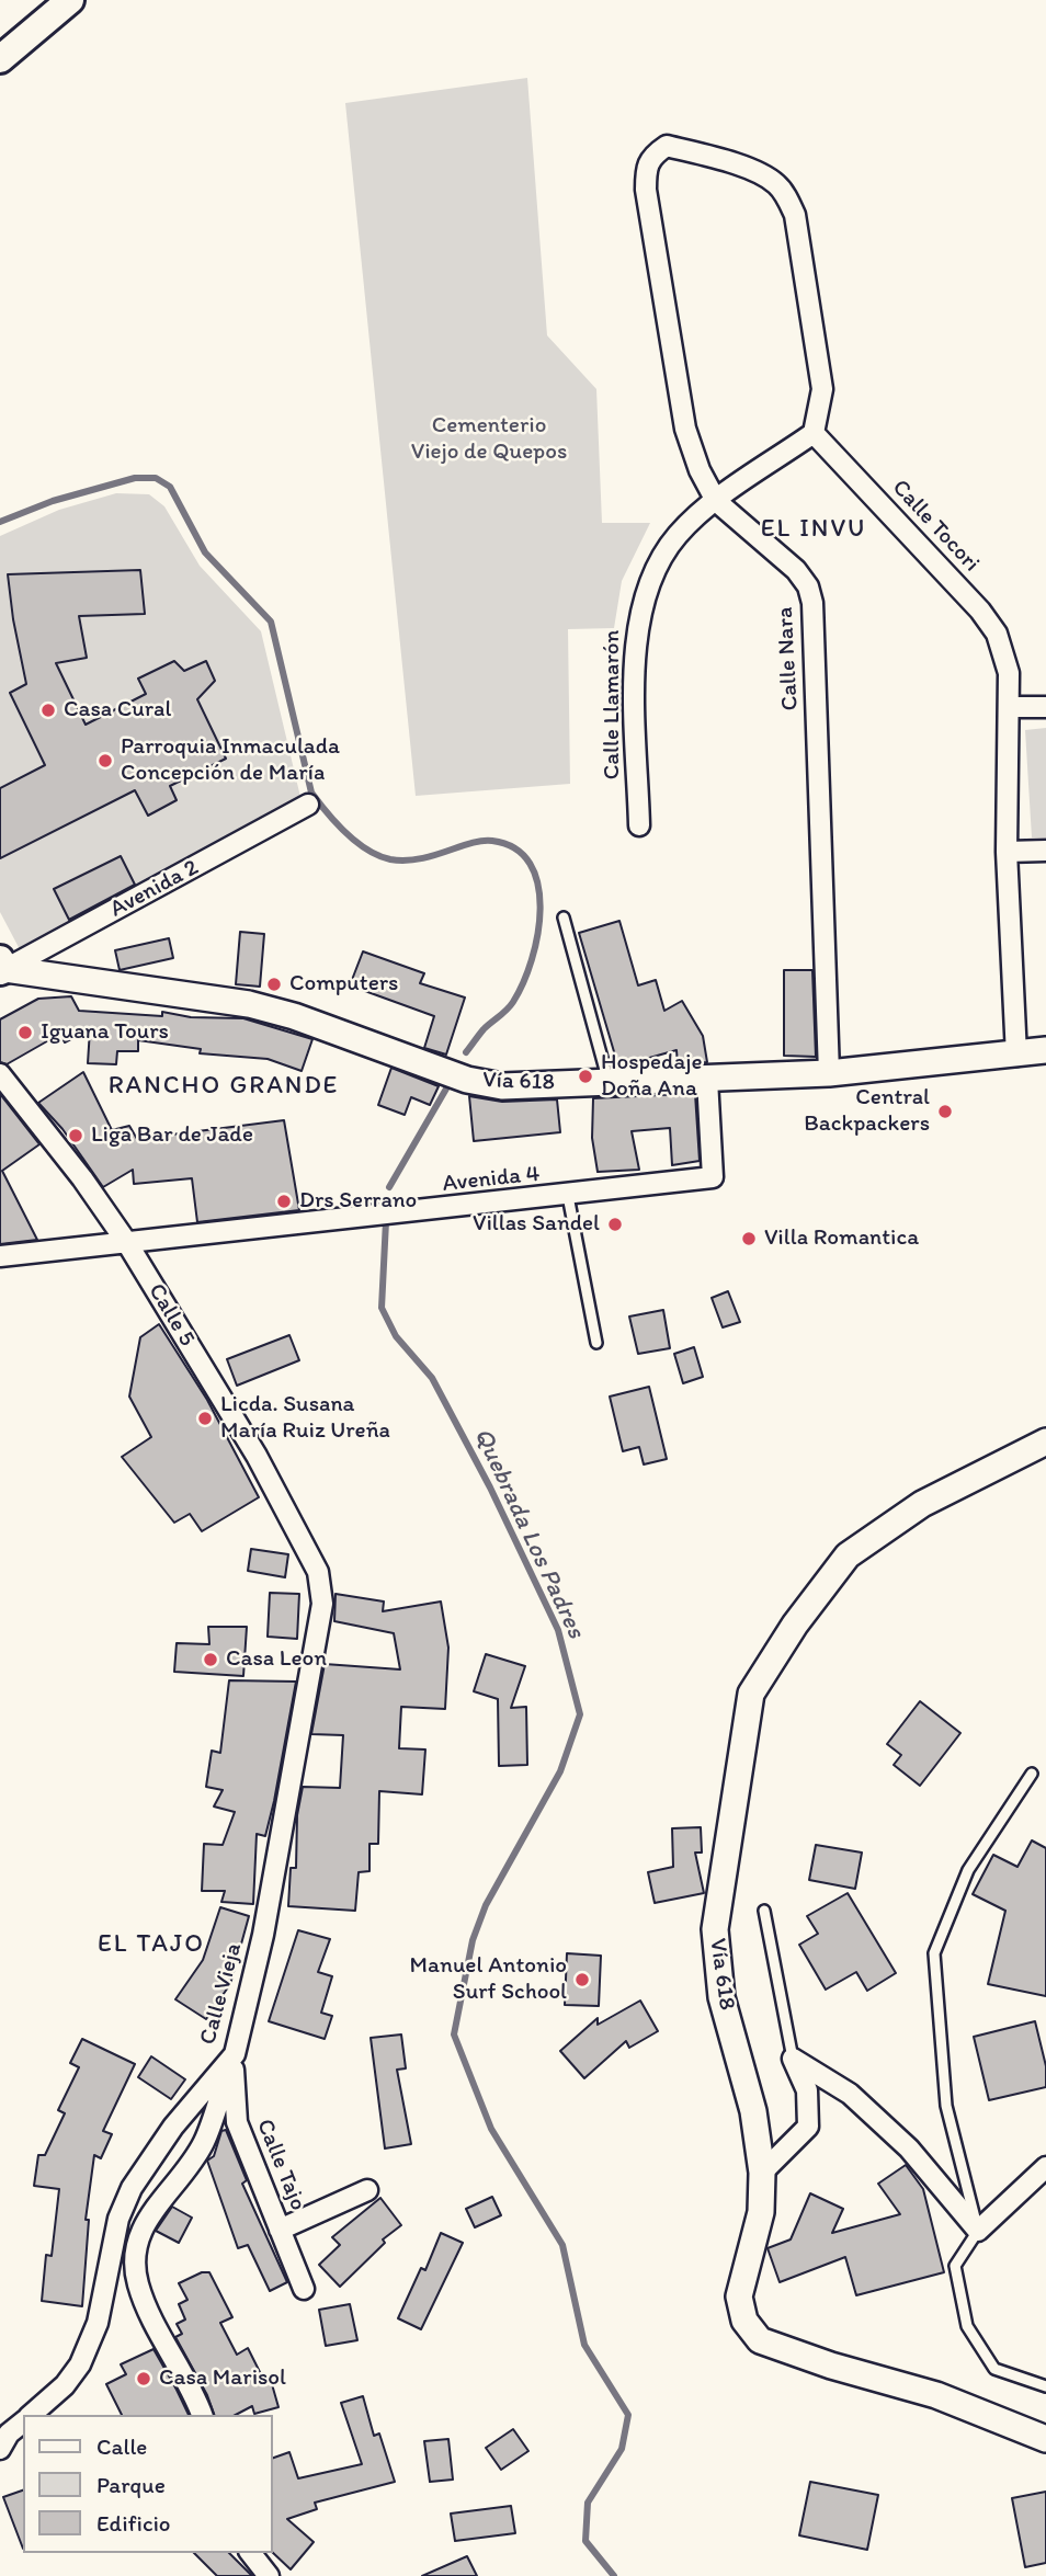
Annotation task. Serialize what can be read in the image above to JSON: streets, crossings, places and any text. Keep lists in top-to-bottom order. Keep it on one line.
{"streets":{"street":["Calle Tocori","Calle Nara","Calle Llamarón","Avenida 2","Vía 618","Avenida 4","Calle 5","Calle Vieja","Calle Tajo"]},"crossings":[["Calle Tocori","Calle Nara"],["Calle Tocori","Calle Llamarón"],["Calle Tocori","Vía 618"],["Calle Nara","Calle Llamarón"],["Calle Nara","Vía 618"],["Avenida 2","Vía 618"],["Vía 618","Avenida 4"],["Avenida 4","Calle 5"],["Calle 5","Calle Vieja"],["Calle Vieja","Calle Tajo"]],"districts":["EL INVU","RANCHO GRANDE","EL TAJO"],"water":["Quebrada Los Padres"],"parks":["Cementerio Viejo de Quepos"],"places":["Casa Cural","Parroquia Inmaculada Concepción de María","Computers","Iguana Tours","Hospedaje Doña Ana","Central Backpackers","Liga Bar de Jade","Drs Serrano","Villas Sandel","Villa Romantica","Licda. Susana María Ruiz Ureña","Casa Leon","Manuel Antonio Surf School","Casa Marisol"],"legend":["Calle","Parque","Edificio"]}
